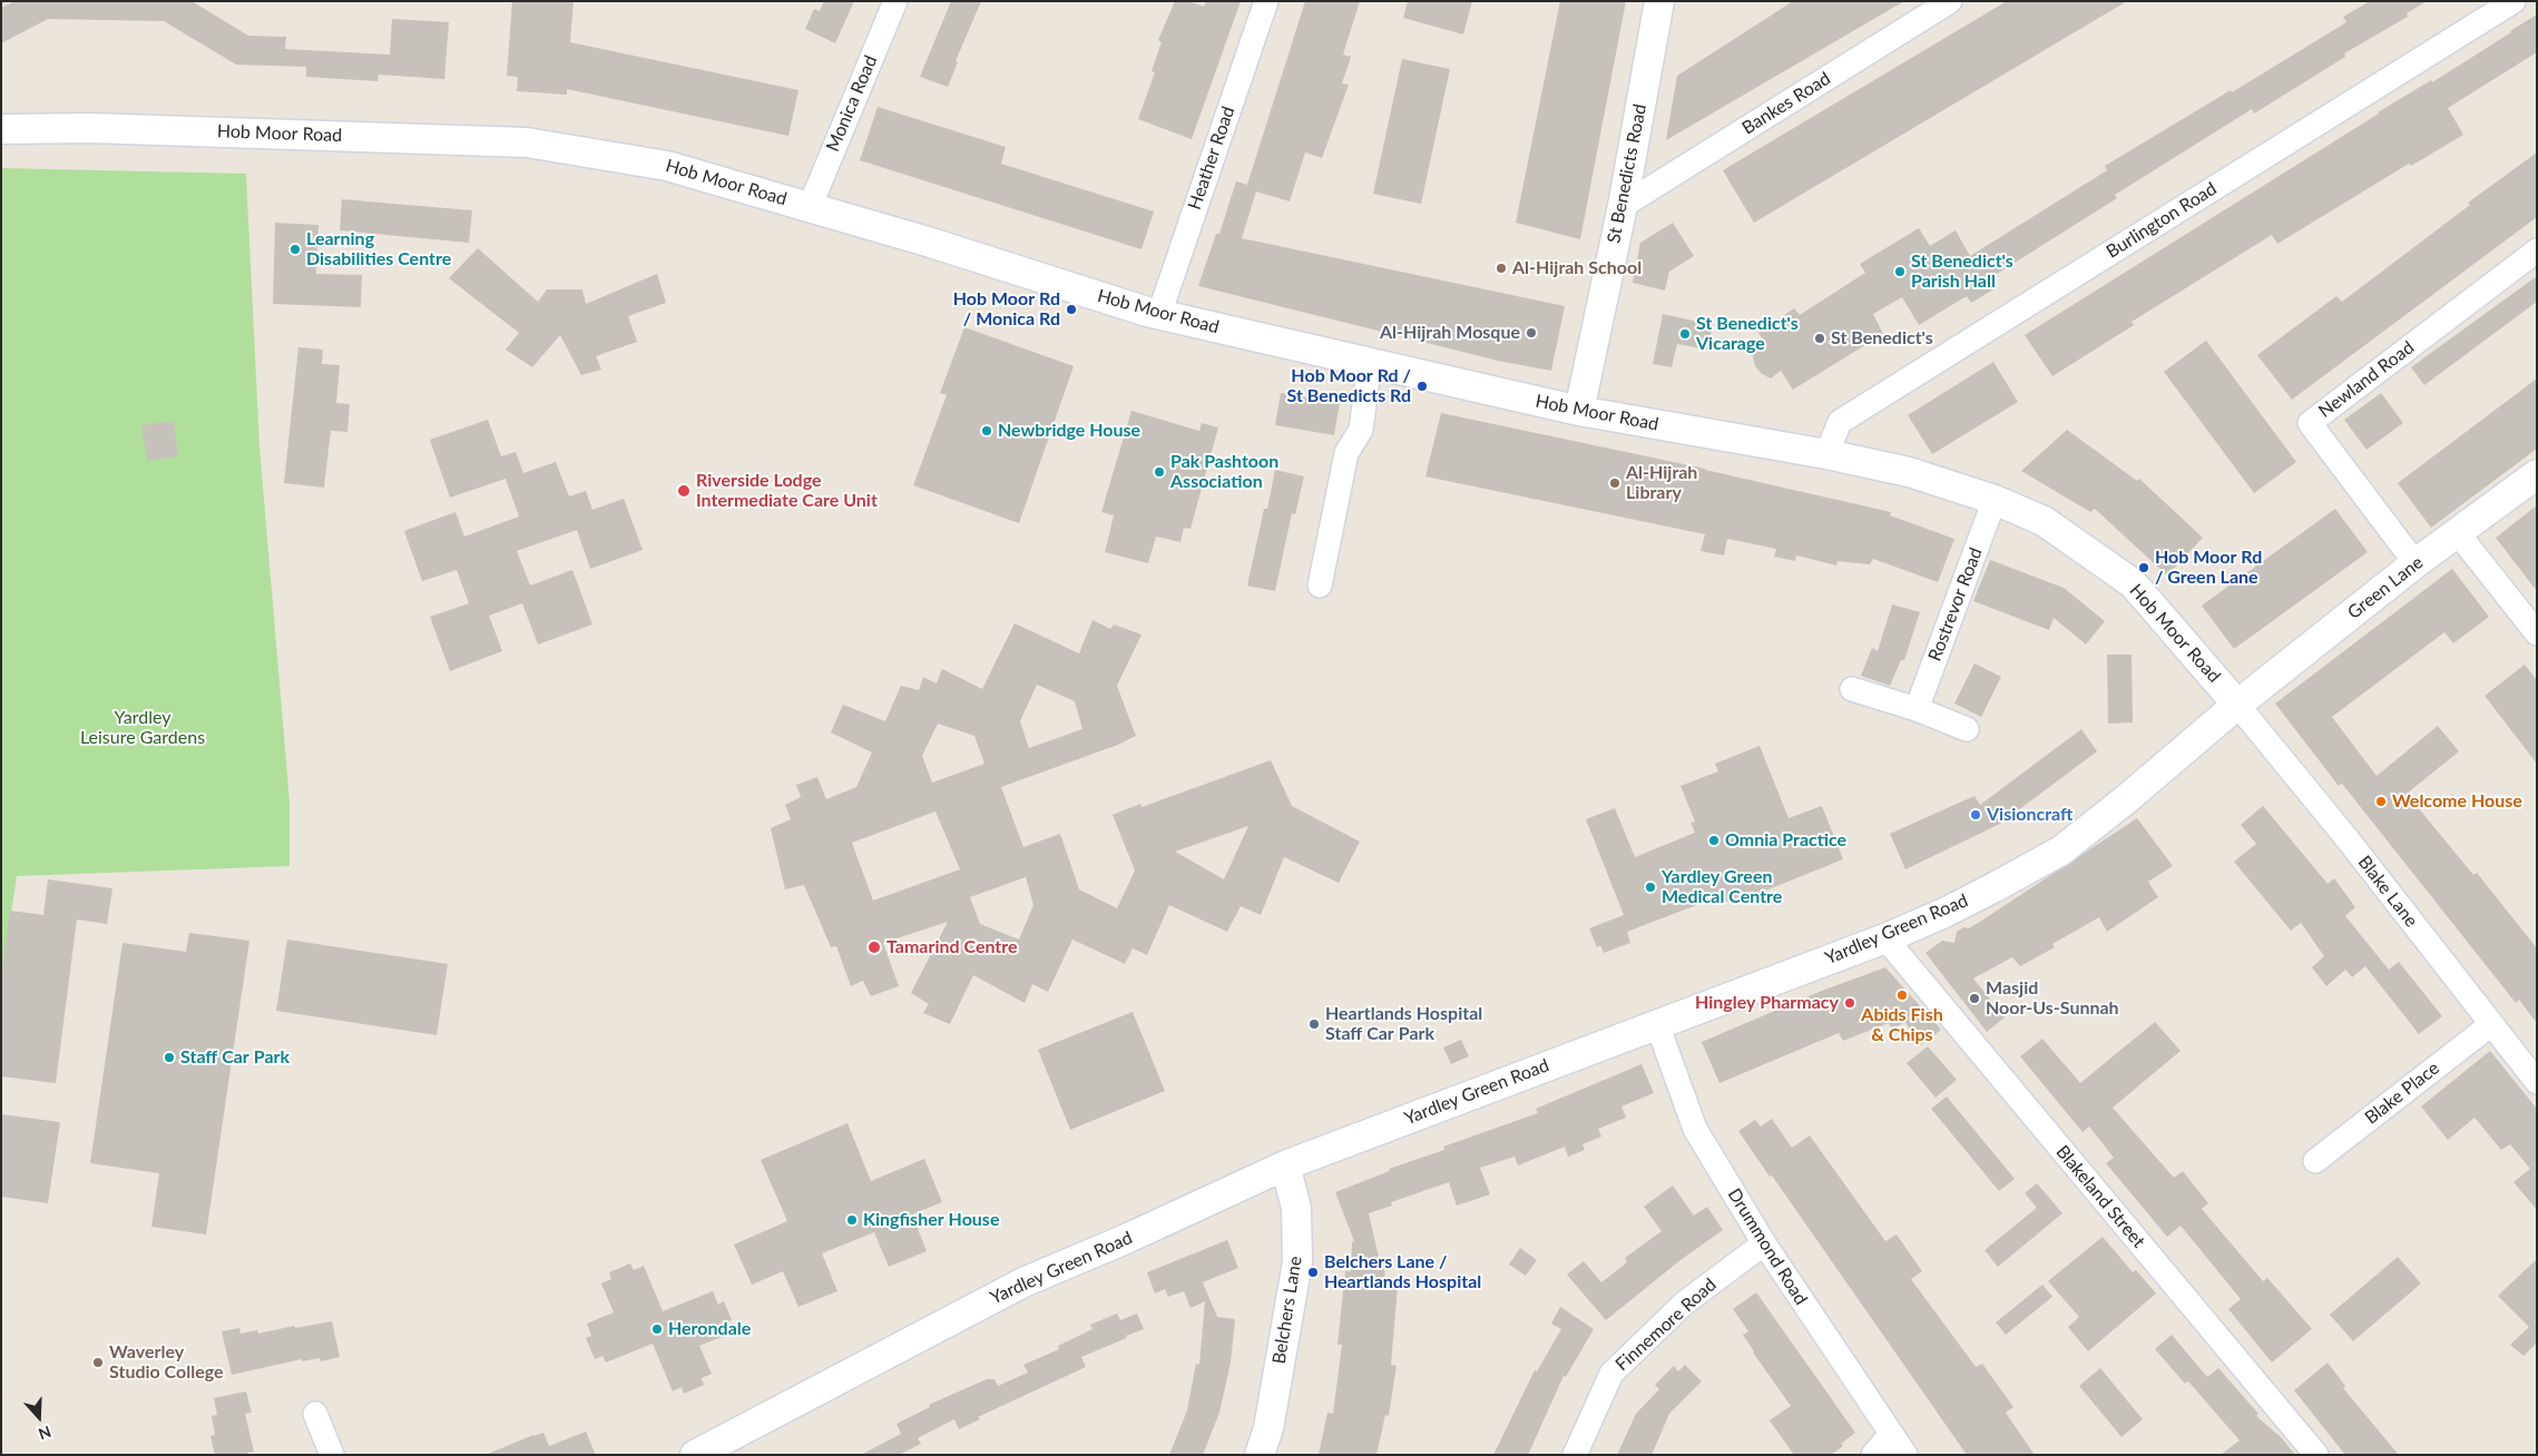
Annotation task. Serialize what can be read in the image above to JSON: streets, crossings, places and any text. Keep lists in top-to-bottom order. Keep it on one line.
{"streets":{"street":["Monica Road","Bankes Road","Hob Moor Road","Heather Road","St Benedicts Road","Burlington Road","Newland Road","Green Lane","Rostrevor Road","Blake Lane","Yardley Green Road","Blake Place","Blakeland Street","Drummond Road","Belchers Lane","Finnemore Road"]},"crossings":[["Monica Road","Hob Moor Road"],["Bankes Road","St Benedicts Road"],["Hob Moor Road","Heather Road"],["Hob Moor Road","St Benedicts Road"],["Hob Moor Road","Burlington Road"],["Hob Moor Road","Green Lane"],["Hob Moor Road","Rostrevor Road"],["Hob Moor Road","Blake Lane"],["Hob Moor Road","Yardley Green Road"],["Newland Road","Green Lane"],["Green Lane","Blake Lane"],["Green Lane","Yardley Green Road"],["Blake Lane","Yardley Green Road"],["Blake Lane","Blake Place"],["Yardley Green Road","Blakeland Street"],["Yardley Green Road","Drummond Road"],["Yardley Green Road","Belchers Lane"],["Drummond Road","Finnemore Road"]],"parks":["Yardley Leisure Gardens"],"places":["Learning Disabilities Centre","Al-Hijrah School","St Benedict's Parish Hall","Hob Moor Rd / Monica Rd","Al-Hijrah Mosque","St Benedict's Vicarage","St Benedict's","Hob Moor Rd / St Benedicts Rd","Newbridge House","Pak Pashtoon Association","Al-Hijrah Library","Riverside Lodge Intermediate Care Unit","Hob Moor Rd / Green Lane","Welcome House","Visioncraft","Omnia Practice","Yardley Green Medical Centre","Tamarind Centre","Abids Fish & Chips","Masjid Noor-Us-Sunnah","Hingley Pharmacy","Heartlands Hospital Staff Car Park","Staff Car Park","Kingfisher House","Belchers Lane / Heartlands Hospital","Herondale","Waverley Studio College"],"north":"bottom"}
